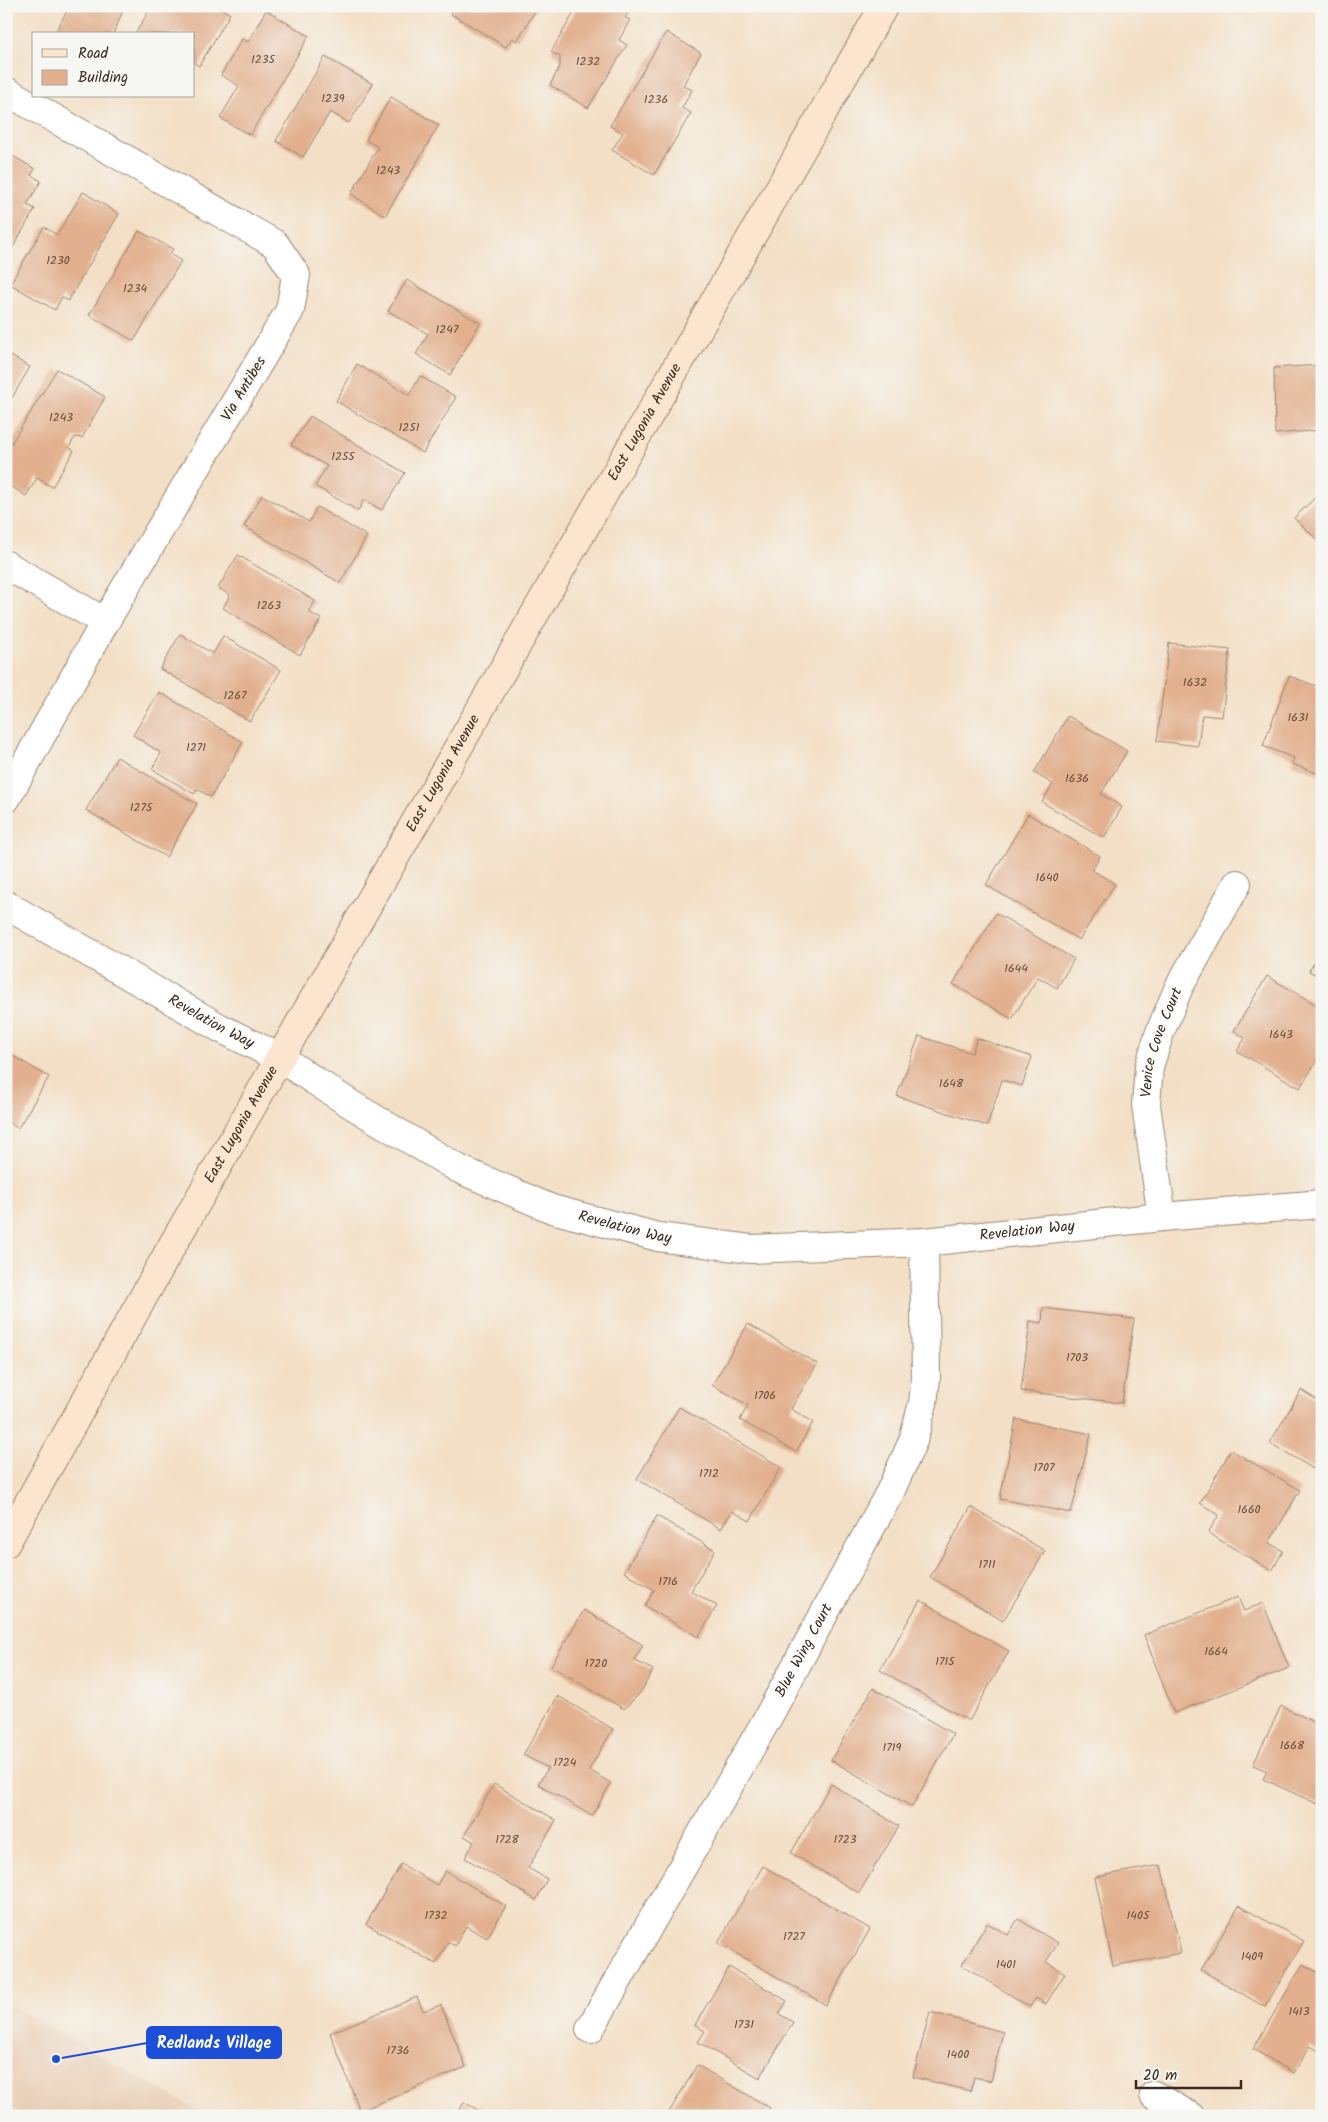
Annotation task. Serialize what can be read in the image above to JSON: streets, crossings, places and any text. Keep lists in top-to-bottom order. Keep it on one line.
{"streets":{"main road":["East Lugonia Avenue"],"street":["Via Antibes","Revelation Way","Venice Cove Court","Blue Wing Court"]},"crossings":[["East Lugonia Avenue","Revelation Way"],["Revelation Way","Venice Cove Court"],["Revelation Way","Blue Wing Court"]],"places":["Redlands Village"],"house_numbers":["1235","1232","1239","1236","1243","1230","1234","1247","1243","1251","1255","1263","1632","1267","1631","1271","1636","1275","1640","1644","1643","1648","1703","1706","1707","1712","1660","1711","1716","1664","1715","1720","1668","1719","1724","1728","1723","1732","1405","1727","1409","1401","1413","1731","1736","1400"],"legend":["Road","Building"],"scale_bar":"20 m"}
